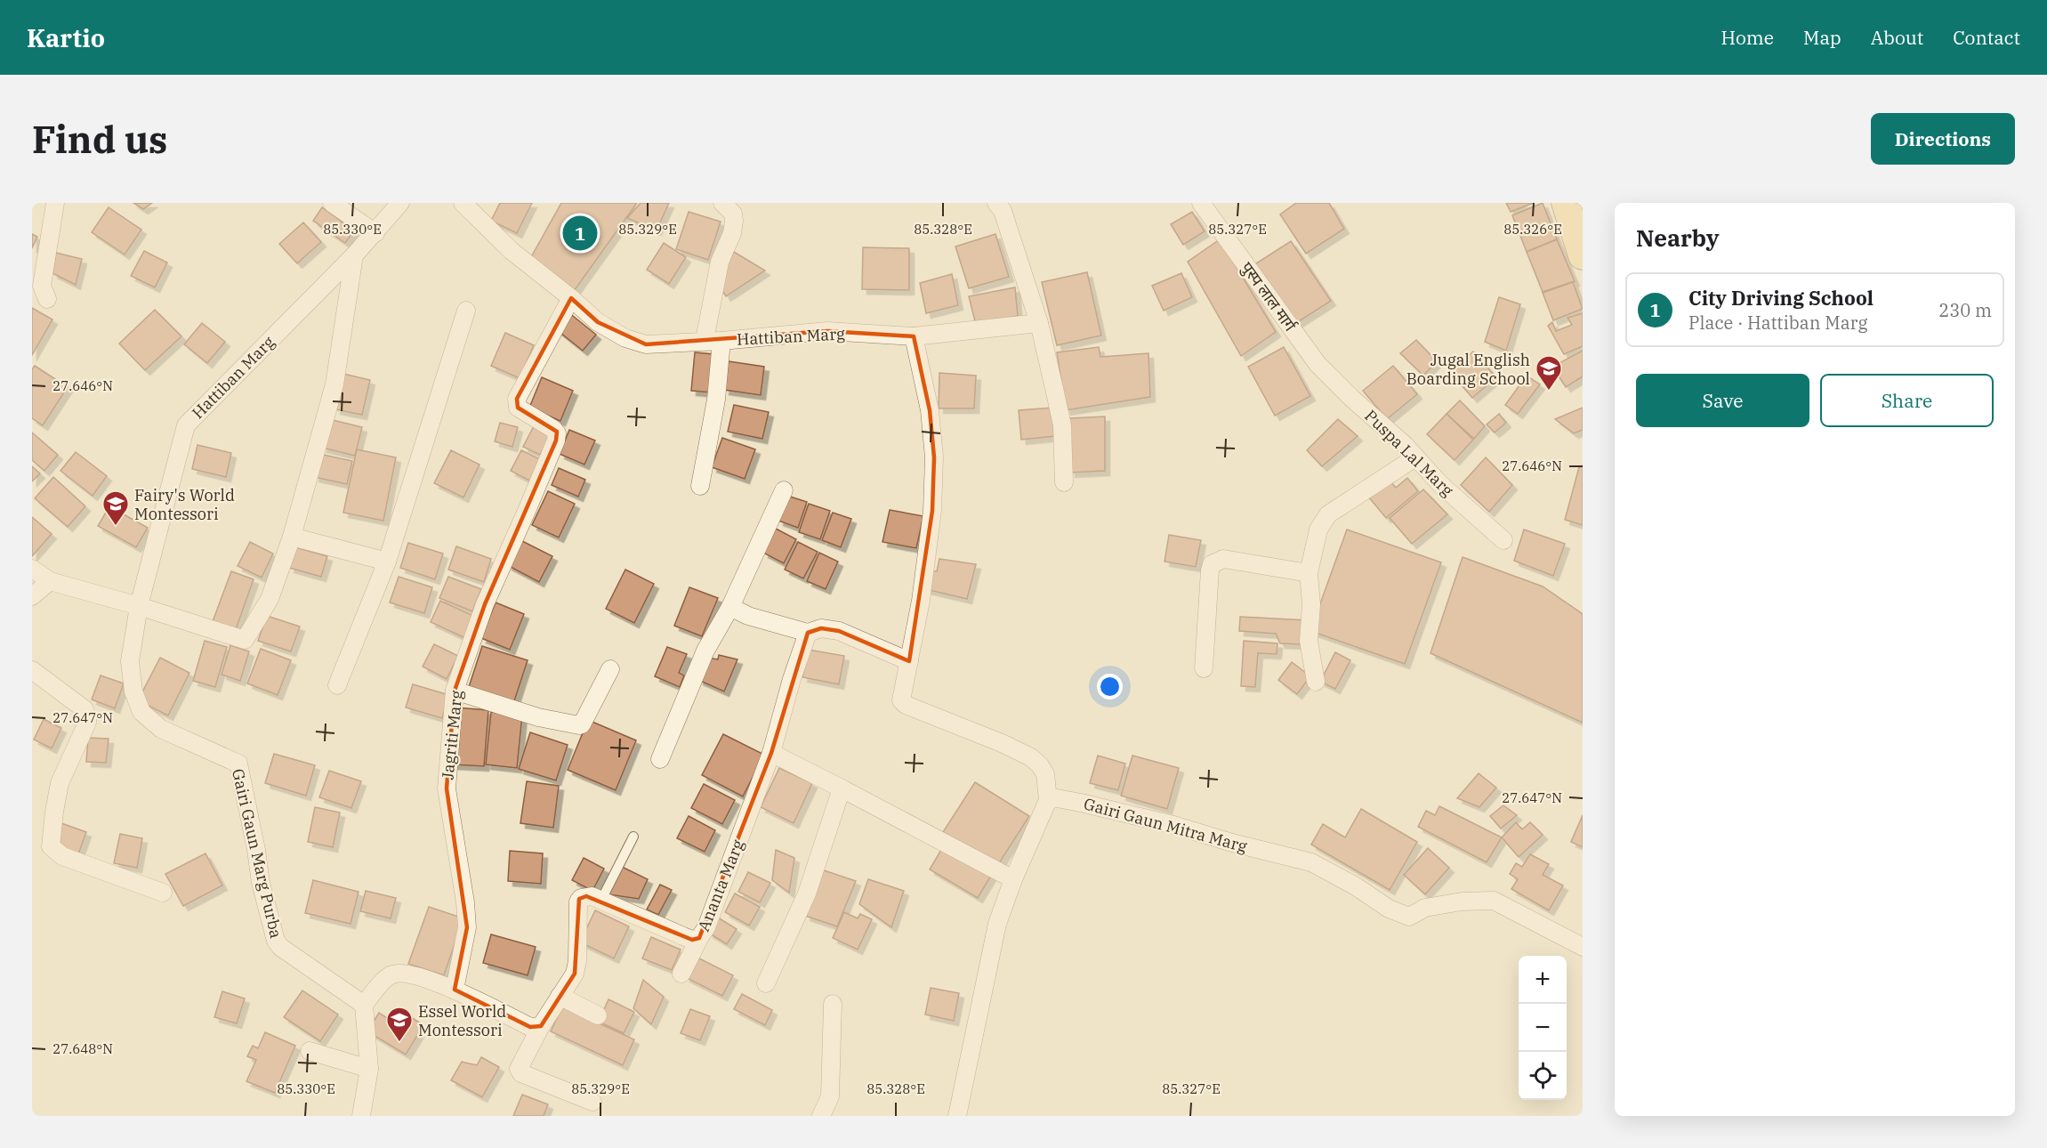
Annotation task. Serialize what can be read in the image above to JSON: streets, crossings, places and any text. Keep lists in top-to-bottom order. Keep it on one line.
{"streets":{"street":["पुस्प लाल मार्ग","Hattiban Marg","Puspa Lal Marg","Jagriti Marg","Gairi Gaun Mitra Marg","Gairi Gaun Marg Purba","Ananta Marg"]},"crossings":[["पुस्प लाल मार्ग","Puspa Lal Marg"],["Hattiban Marg","Jagriti Marg"],["Hattiban Marg","Gairi Gaun Marg Purba"]],"places":{"school or university":["Jugal English Boarding School","Fairy's World Montessori","Essel World Montessori"]},"page":{"header":"Kartio","nav":["Home","Map","About","Contact"],"buttons":["Directions",["Save","Share"]],"title":"Find us","heading":"Nearby","pins":"1","list":[{"mark":"1","name":"City Driving School","note":"Place · Hattiban Marg","value":"230 m"}],"map_buttons":["+","−"]},"coordinates":["85.330°E","85.329°E","85.328°E","85.327°E","85.326°E","27.646°N","27.647°N","27.648°N"]}
